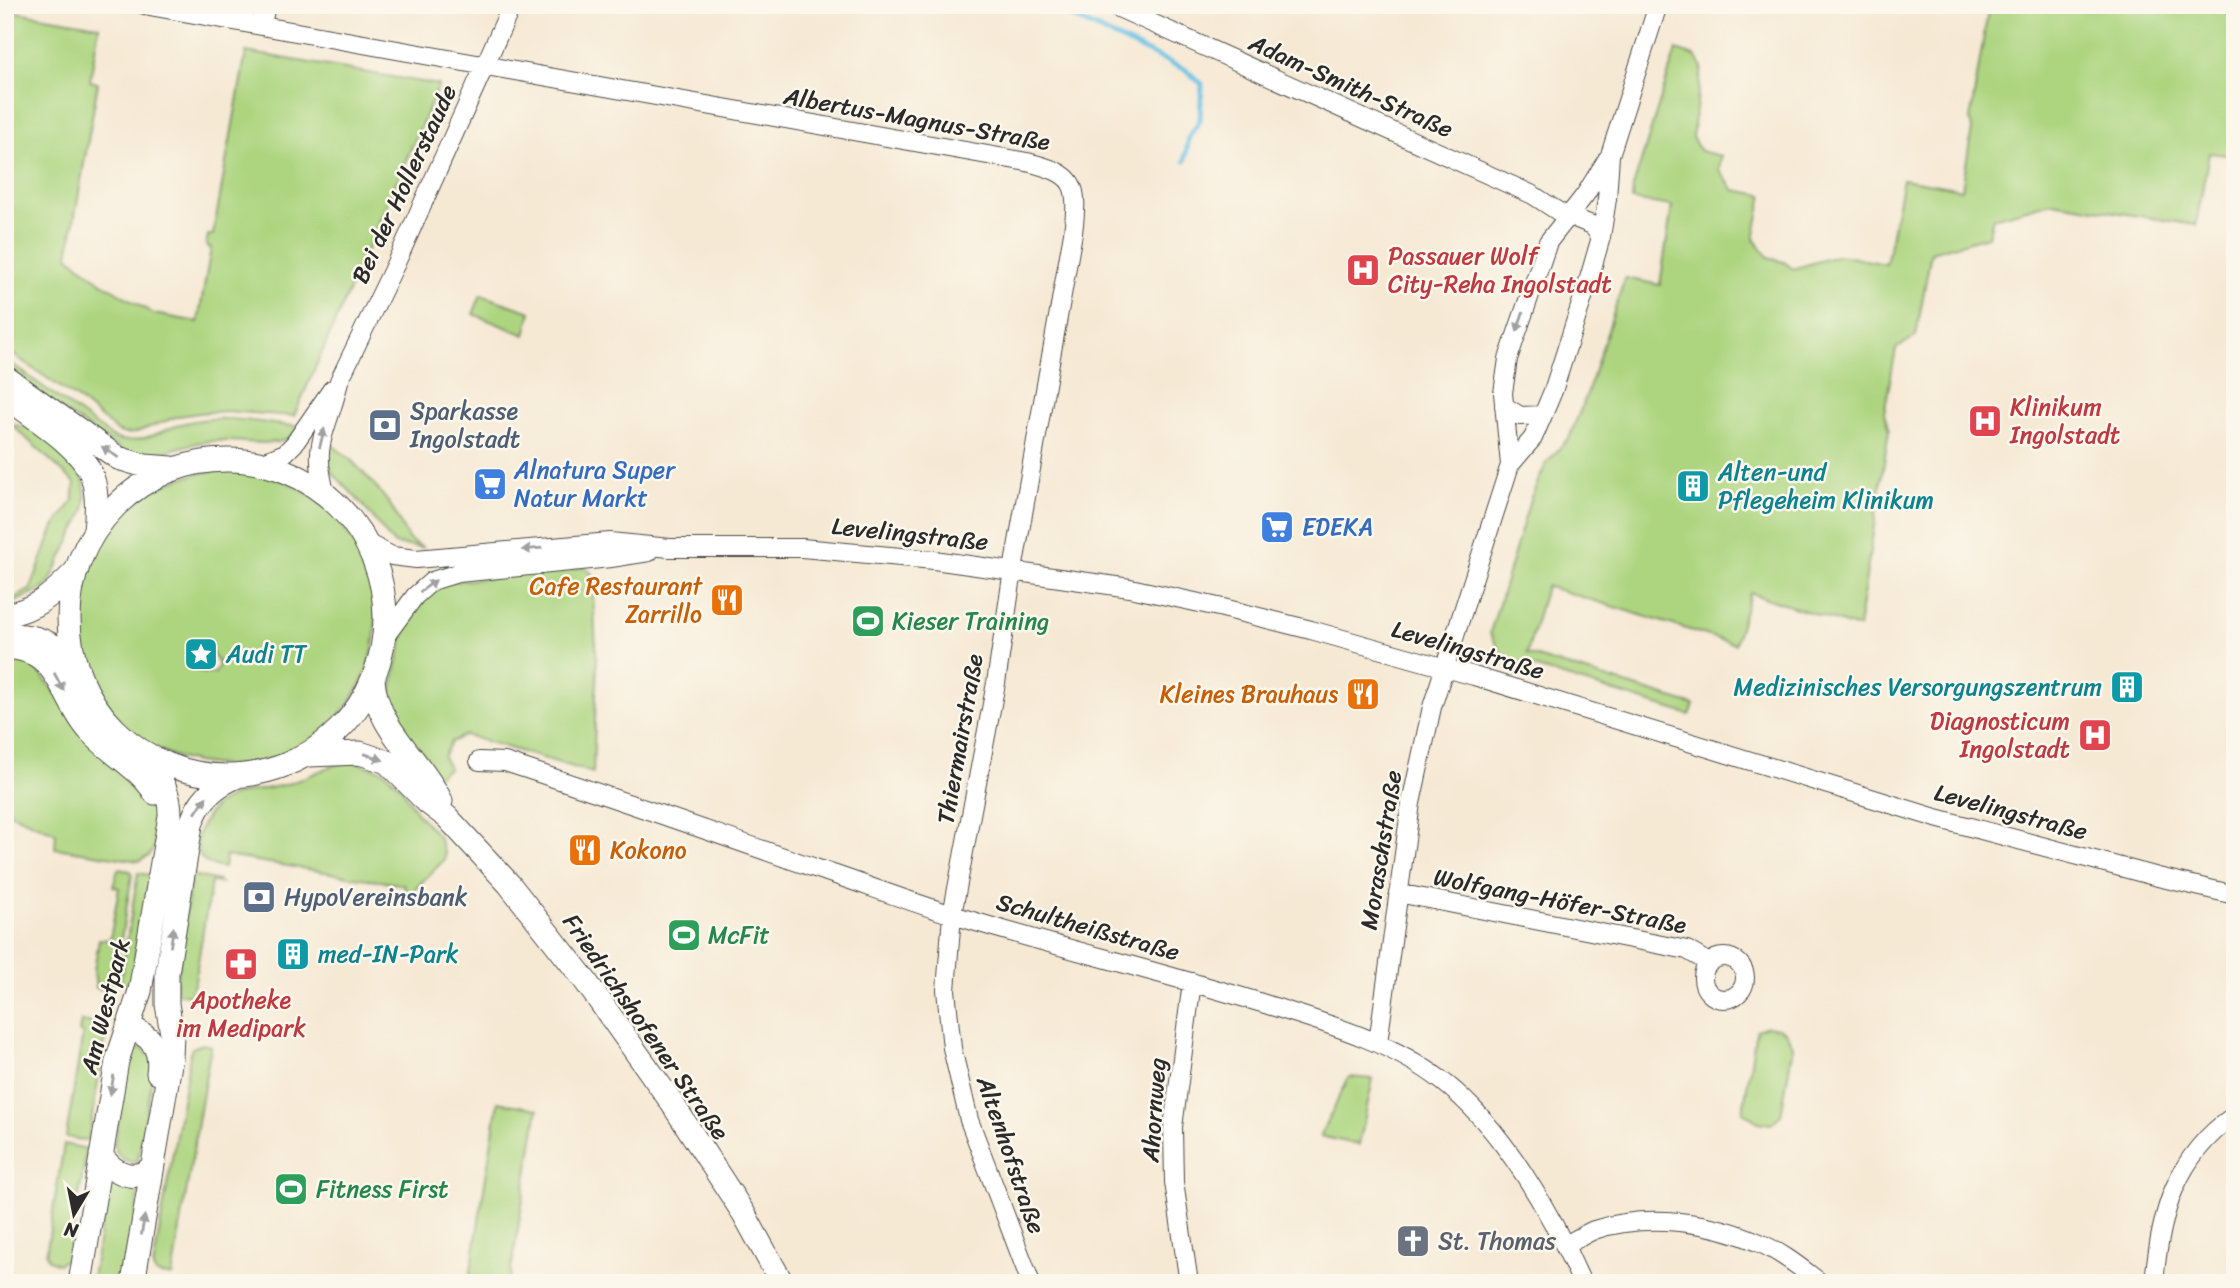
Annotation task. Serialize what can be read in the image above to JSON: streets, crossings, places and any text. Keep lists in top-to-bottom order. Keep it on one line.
{"streets":{"main road":["Am Westpark","Friedrichshofener Straße"],"street":["Adam-Smith-Straße","Albertus-Magnus-Straße","Bei der Hollerstaude","Levelingstraße","Thiermairstraße","Moraschstraße","Wolfgang-Höfer-Straße","Schultheißstraße","Ahornweg","Altenhofstraße"]},"crossings":[["Albertus-Magnus-Straße","Bei der Hollerstaude"],["Albertus-Magnus-Straße","Levelingstraße"],["Albertus-Magnus-Straße","Thiermairstraße"],["Levelingstraße","Thiermairstraße"],["Levelingstraße","Moraschstraße"],["Thiermairstraße","Schultheißstraße"],["Thiermairstraße","Altenhofstraße"],["Moraschstraße","Wolfgang-Höfer-Straße"],["Moraschstraße","Schultheißstraße"],["Schultheißstraße","Ahornweg"],["Schultheißstraße","Altenhofstraße"]],"places":{"hospital":["Passauer Wolf City-Reha Ingolstadt","Klinikum Ingolstadt","Diagnosticum Ingolstadt"],"bank":["Sparkasse Ingolstadt","HypoVereinsbank"],"supermarket":["Alnatura Super Natur Markt","EDEKA"],"building":["Alten-und Pflegeheim Klinikum","Medizinisches Versorgungszentrum","med-IN-Park"],"restaurant":["Cafe Restaurant Zarrillo","Kleines Brauhaus","Kokono"],"sports":["Kieser Training","McFit","Fitness First"],"place":["Audi TT"],"pharmacy":["Apotheke im Medipark"],"church":["St. Thomas"]},"north":"bottom"}
